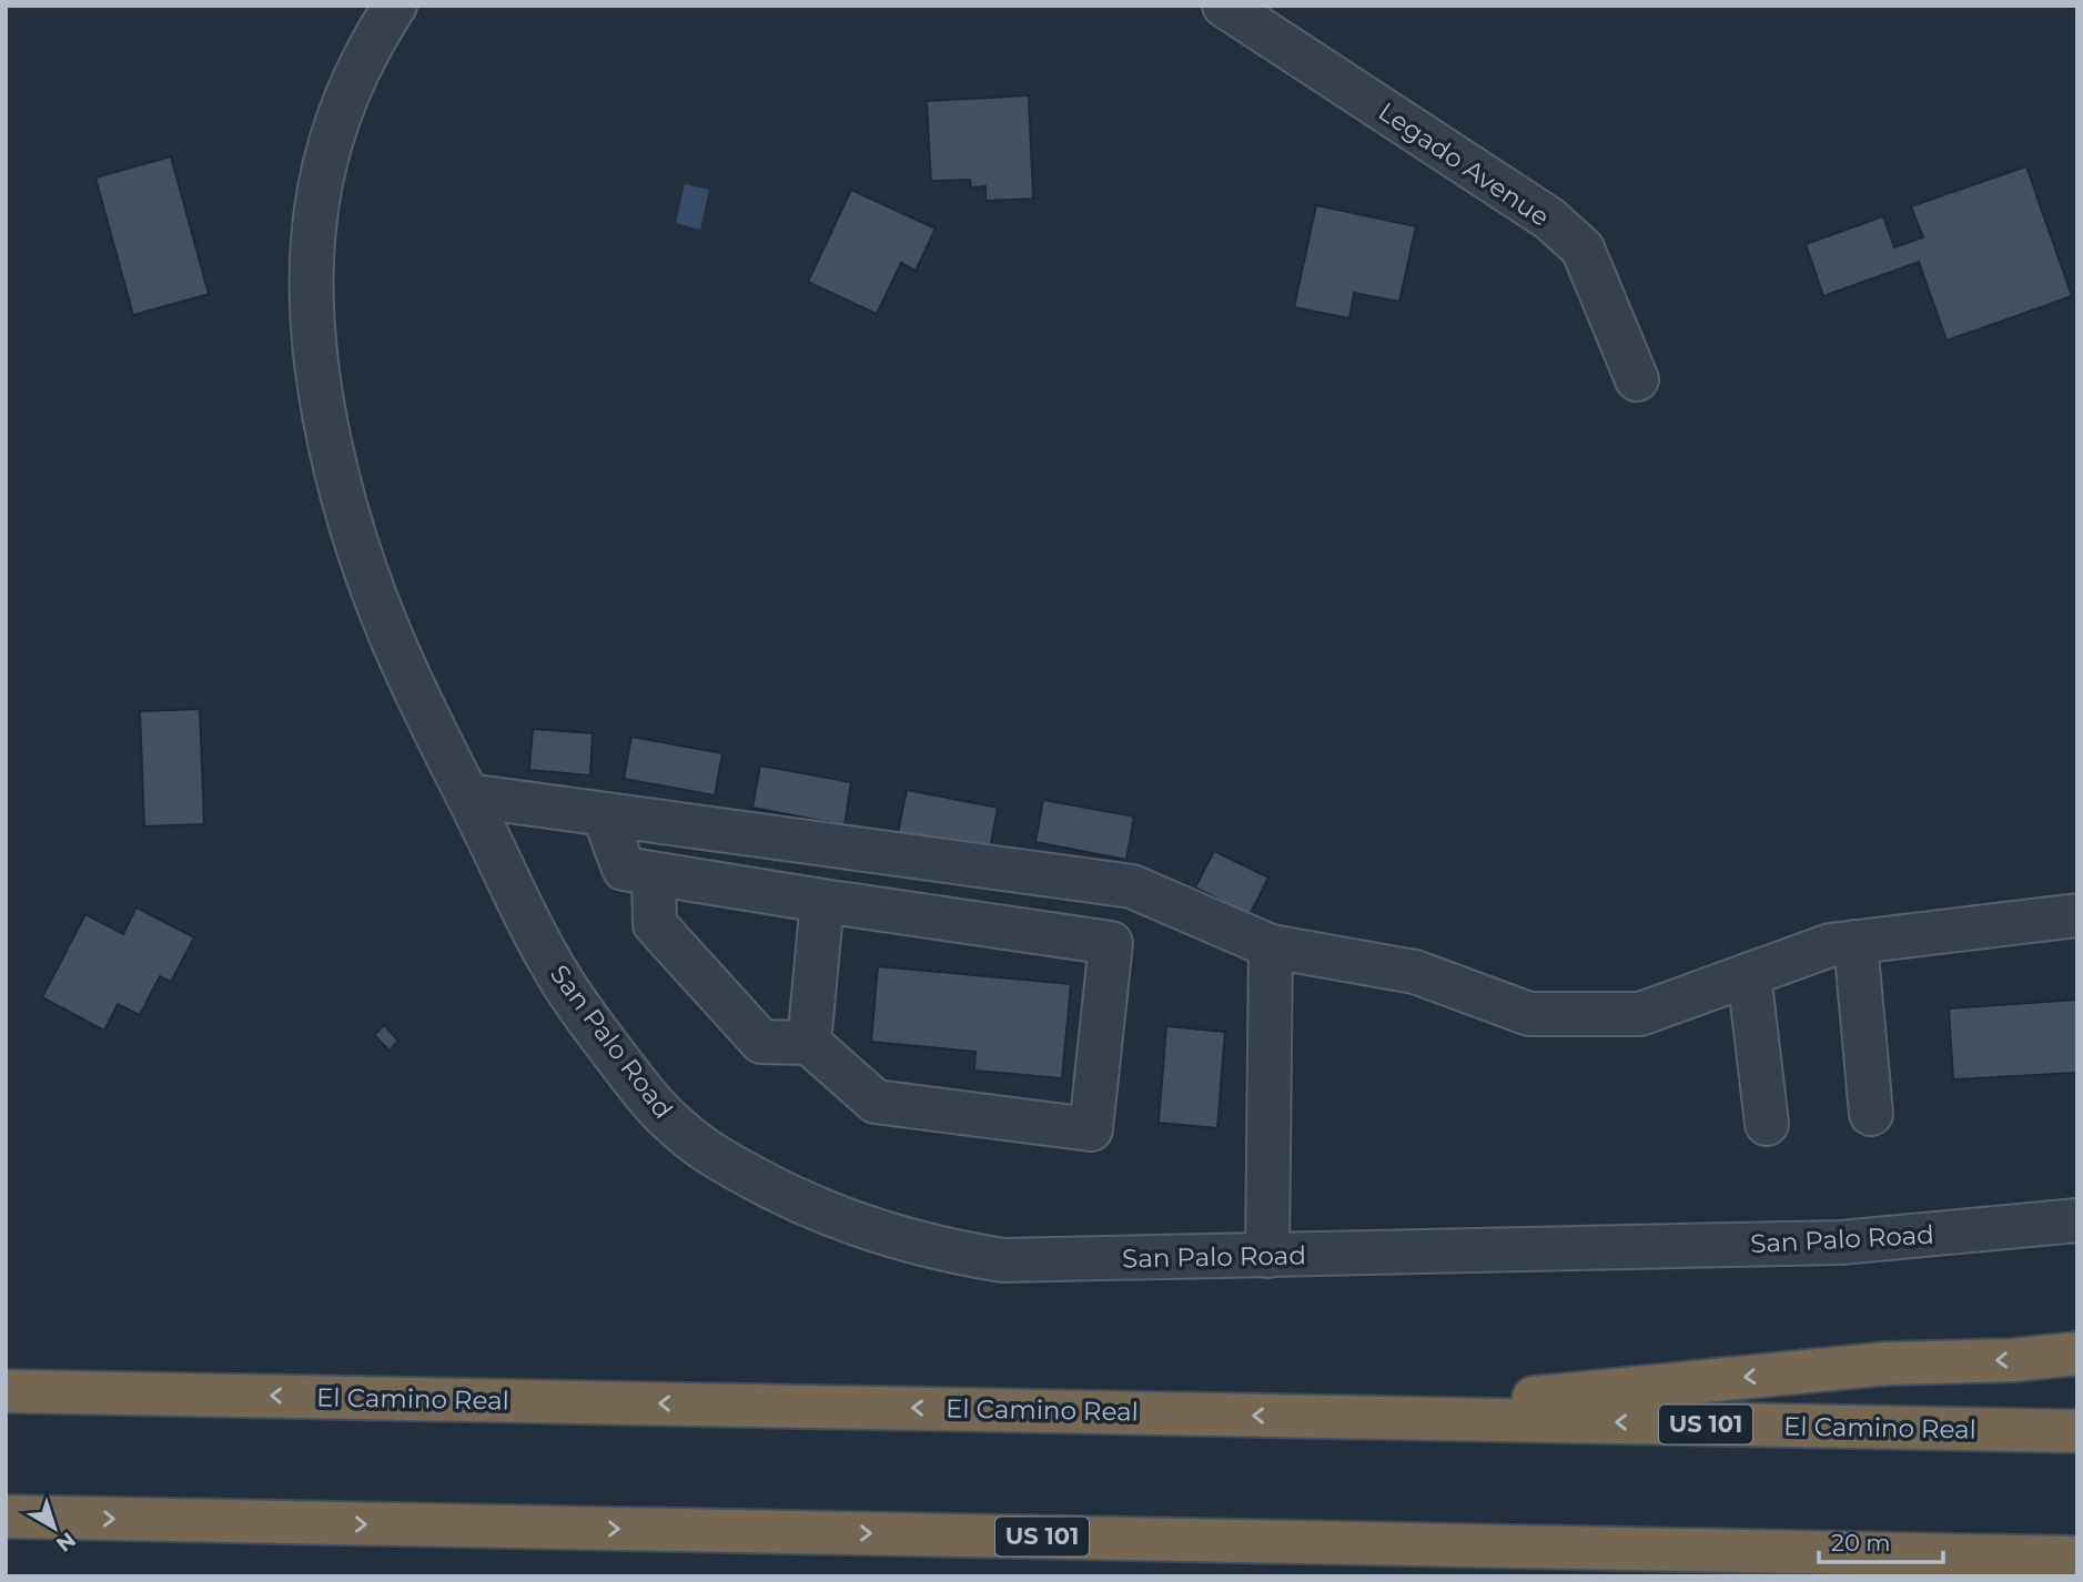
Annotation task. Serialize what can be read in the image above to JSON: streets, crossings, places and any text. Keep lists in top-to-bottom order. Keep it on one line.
{"streets":{"highway":["El Camino Real","US 101"],"street":["Legado Avenue","San Palo Road"]},"scale_bar":"20 m","north":"bottom right"}
